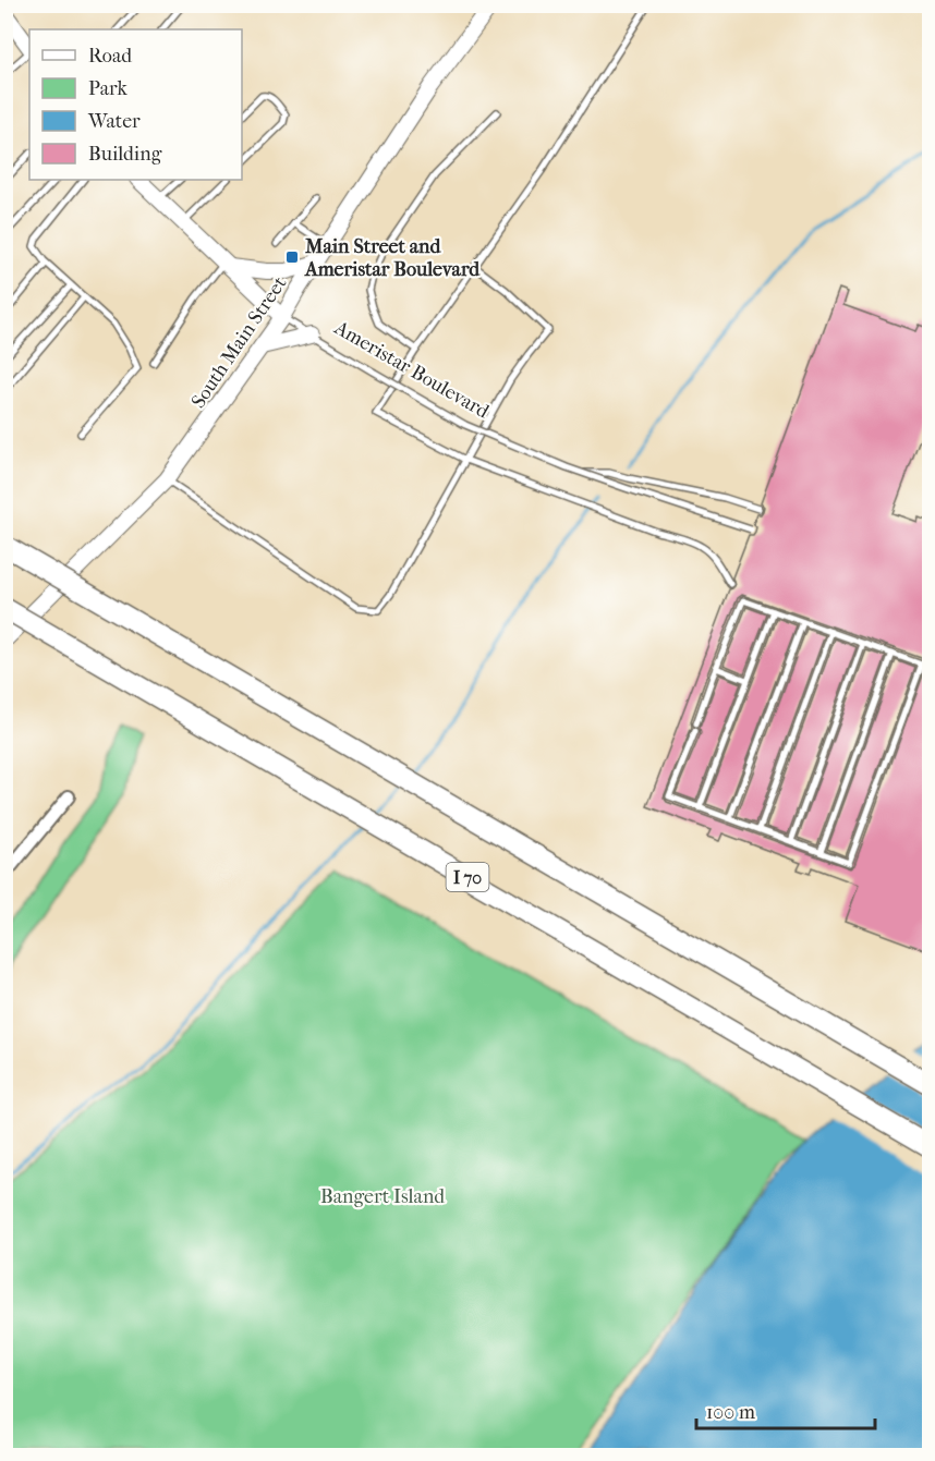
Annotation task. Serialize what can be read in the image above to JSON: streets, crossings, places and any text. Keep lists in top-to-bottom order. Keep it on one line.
{"streets":{"highway":["I 70"],"street":["South Main Street","Ameristar Boulevard"]},"crossings":[["South Main Street","Ameristar Boulevard"]],"parks":["Bangert Island"],"places":{"transit":["Main Street and Ameristar Boulevard"]},"legend":["Road","Park","Water","Building"],"scale_bar":"100 m"}
